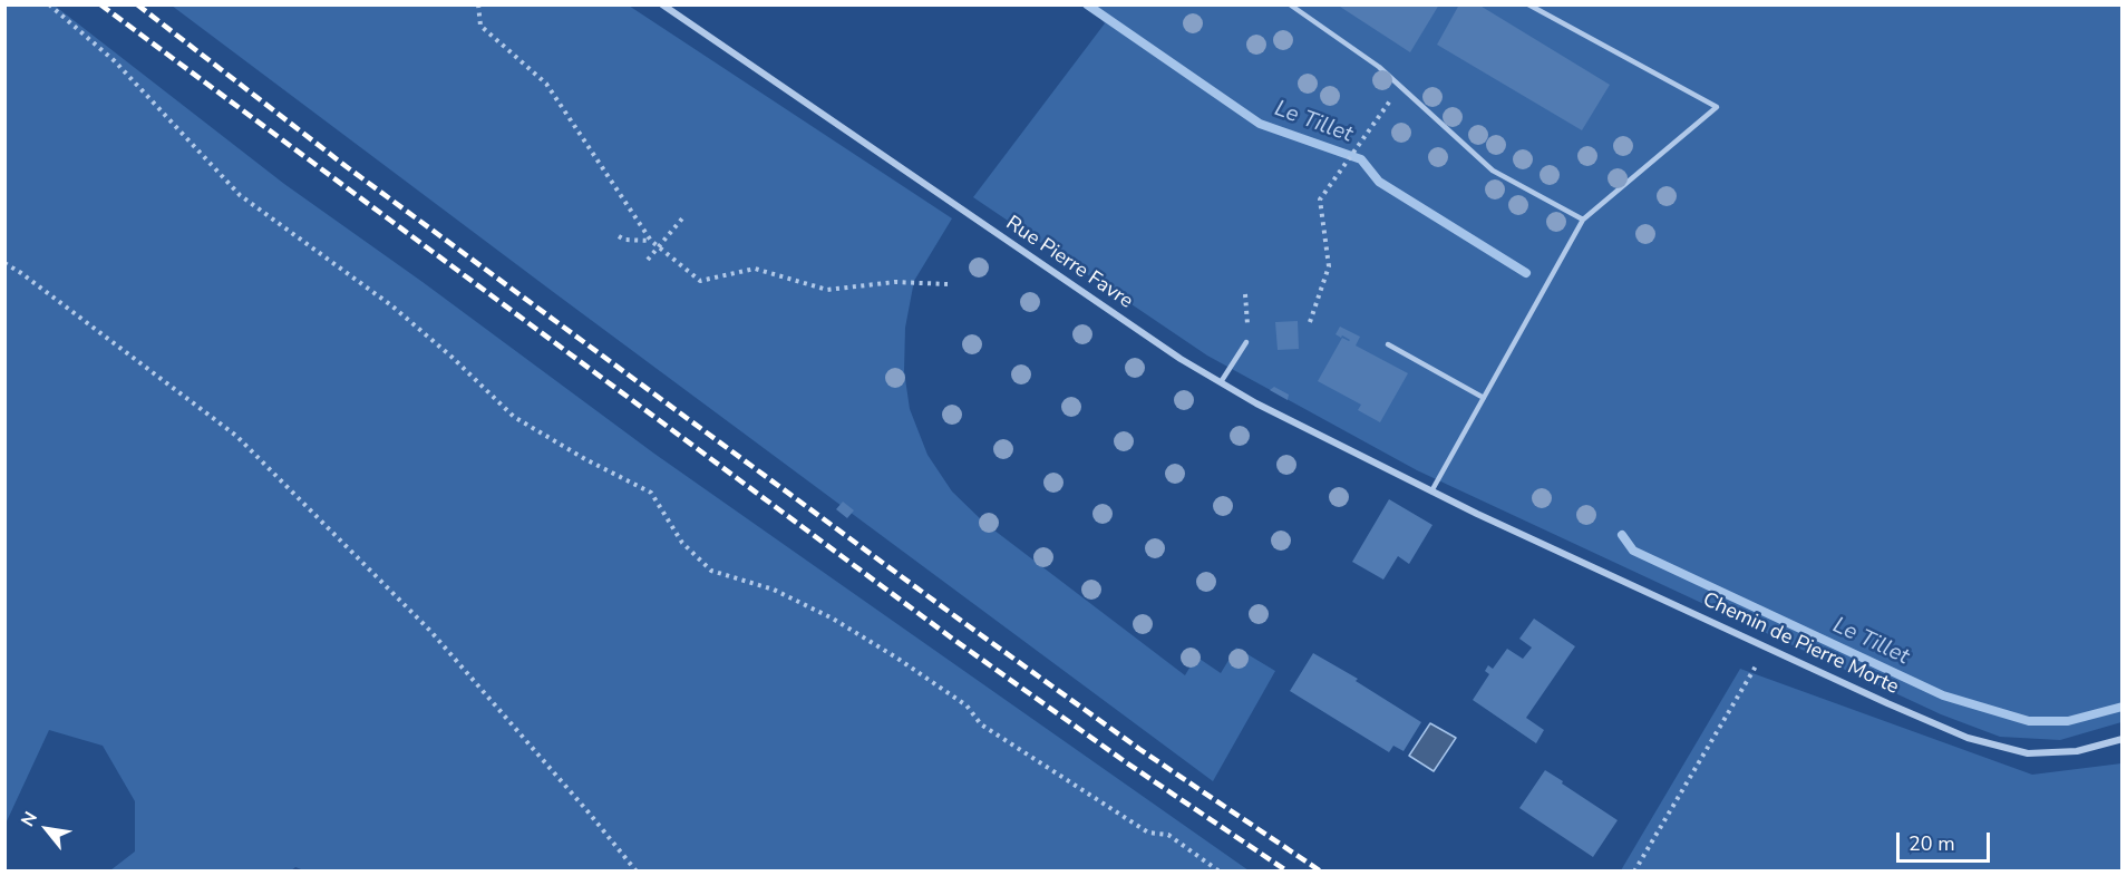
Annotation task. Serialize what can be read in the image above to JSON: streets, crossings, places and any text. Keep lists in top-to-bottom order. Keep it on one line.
{"streets":{"street":["Rue Pierre Favre","Chemin de Pierre Morte"]},"crossings":[["Rue Pierre Favre","Chemin de Pierre Morte"]],"water":["Le Tillet"],"scale_bar":"20 m","north":"top left"}
